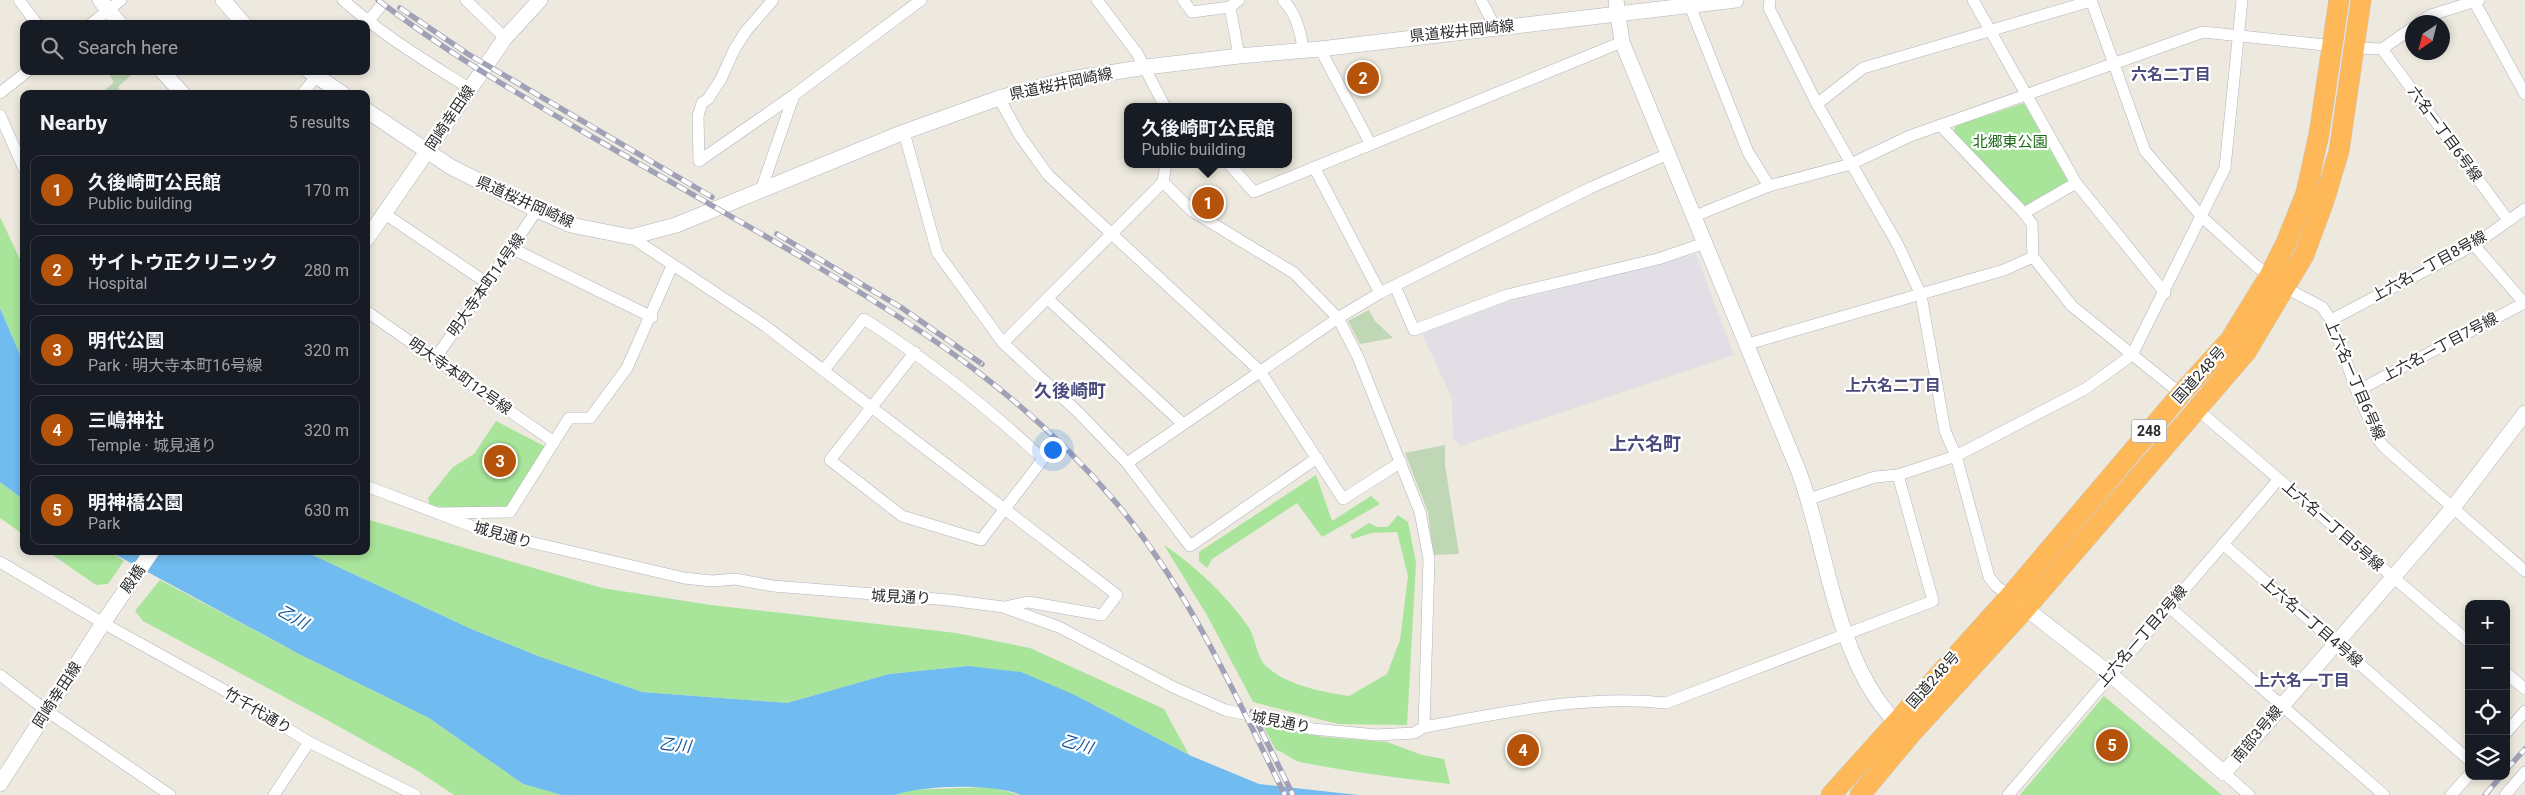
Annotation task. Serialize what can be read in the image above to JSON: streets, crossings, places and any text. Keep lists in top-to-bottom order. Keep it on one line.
{"streets":{"highway":["国道248号","248"],"main road":["県道桜井岡崎線","岡崎幸田線","殿橋","南部3号線"],"street":["六名一丁目6号線","上六名一丁目8号線","明大寺本町14号線","上六名一丁目7号線","明大寺本町12号線","上六名一丁目6号線","上六名一丁目5号線","城見通り","上六名一丁目4号線","上六名一丁目2号線","竹千代通り"]},"crossings":[["県道桜井岡崎線","岡崎幸田線"],["県道桜井岡崎線","明大寺本町14号線"],["岡崎幸田線","殿橋"],["岡崎幸田線","竹千代通り"],["六名一丁目6号線","上六名一丁目8号線"],["上六名一丁目8号線","上六名一丁目6号線"],["明大寺本町14号線","明大寺本町12号線"],["上六名一丁目7号線","上六名一丁目6号線"],["国道248号","上六名一丁目6号線"],["国道248号","上六名一丁目5号線"],["国道248号","南部3号線"],["上六名一丁目6号線","南部3号線"],["上六名一丁目5号線","上六名一丁目2号線"],["上六名一丁目5号線","南部3号線"],["上六名一丁目4号線","上六名一丁目2号線"],["上六名一丁目4号線","南部3号線"],["上六名一丁目2号線","南部3号線"]],"districts":["六名二丁目","上六名二丁目","久後崎町","上六名町","上六名一丁目"],"water":["乙川"],"parks":["北郷東公園"],"north":"bottom left","page":{"search":"Search here","pins":["2","1","3","5","4"],"heading":["Nearby","5 results"],"popup":["久後崎町公民館","Public building"],"list":[{"mark":"1","name":"久後崎町公民館","note":"Public building","value":"170 m"},{"mark":"2","name":"サイトウ正クリニック","note":"Hospital","value":"280 m"},{"mark":"3","name":"明代公園","note":"Park · 明大寺本町16号線","value":"320 m"},{"mark":"4","name":"三嶋神社","note":"Temple · 城見通り","value":"320 m"},{"mark":"5","name":"明神橋公園","note":"Park","value":"630 m"}],"map_buttons":["+","−"]}}
